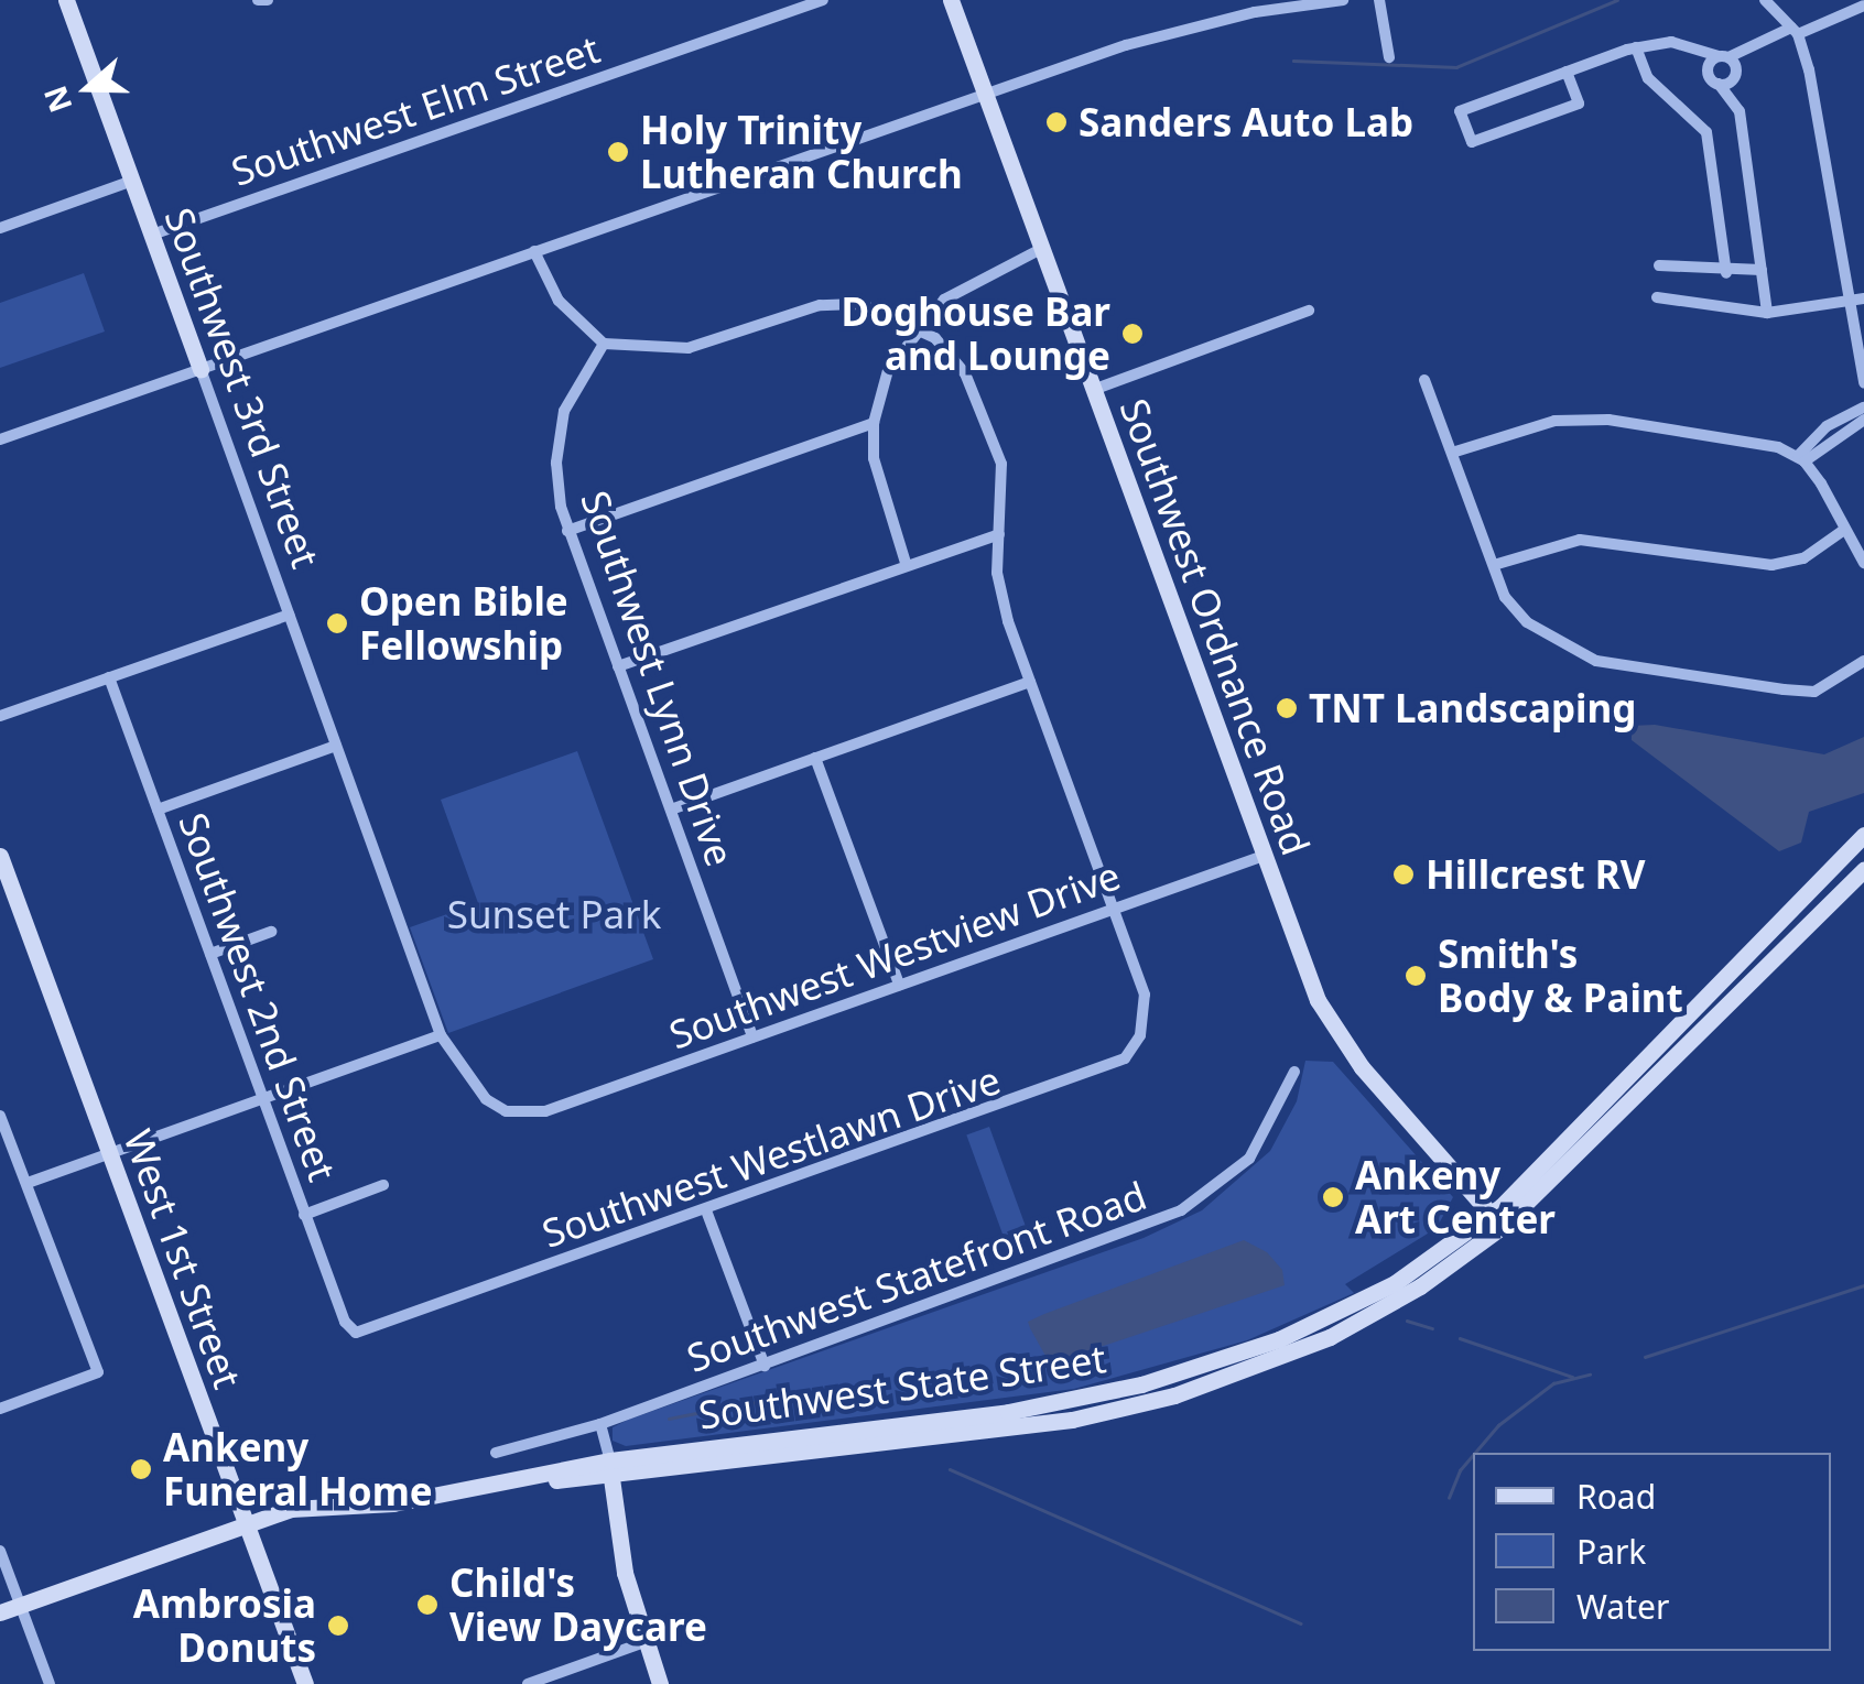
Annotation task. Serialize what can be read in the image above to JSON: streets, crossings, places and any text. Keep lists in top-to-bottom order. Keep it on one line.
{"streets":{"main road":["Southwest 3rd Street","Southwest Ordnance Road","West 1st Street","Southwest State Street"],"street":["Southwest Elm Street","Southwest Lynn Drive","Southwest Westview Drive","Southwest 2nd Street","Southwest Westlawn Drive","Southwest Statefront Road"]},"crossings":[["Southwest Elm Street","Southwest 3rd Street"],["Southwest 3rd Street","Southwest Westview Drive"],["Southwest Ordnance Road","Southwest Westview Drive"],["Southwest Ordnance Road","Southwest State Street"],["Southwest Lynn Drive","Southwest Westview Drive"],["Southwest Westview Drive","Southwest Westlawn Drive"],["Southwest 2nd Street","Southwest Westlawn Drive"],["West 1st Street","Southwest State Street"]],"parks":["Sunset Park"],"places":["Sanders Auto Lab","Holy Trinity Lutheran Church","Doghouse Bar and Lounge","Open Bible Fellowship","TNT Landscaping","Hillcrest RV","Smith's Body & Paint","Ankeny Art Center","Ankeny Funeral Home","Child's View Daycare","Ambrosia Donuts"],"legend":["Road","Park","Water"],"north":"left"}
